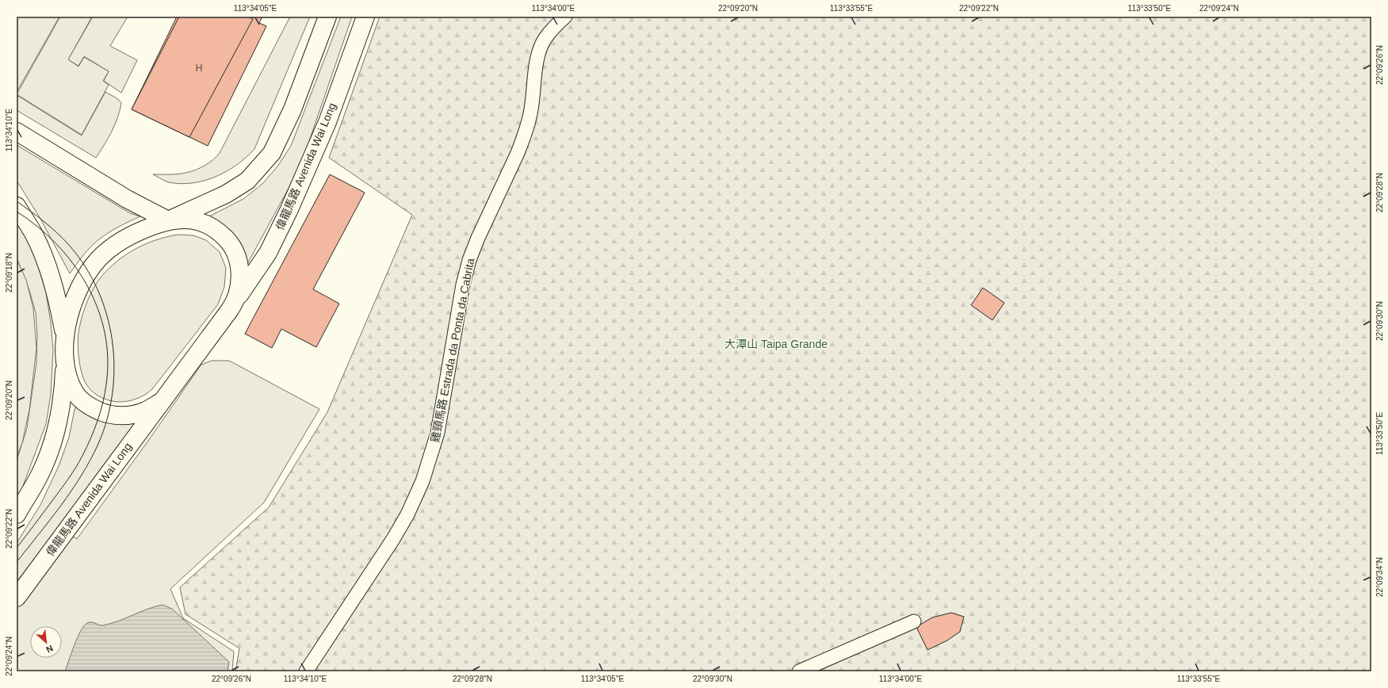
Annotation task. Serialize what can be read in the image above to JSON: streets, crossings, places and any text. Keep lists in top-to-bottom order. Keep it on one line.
{"streets":{"main road":["偉龍馬路 Avenida Wai Long"],"street":["雞頸馬路 Estrada da Ponta da Cabrita"]},"parks":["大潭山 Taipa Grande"],"house_numbers":["H"],"north":"bottom right","coordinates":["113°34'05\"E","113°34'00\"E","22°09'20\"N","113°33'55\"E","22°09'22\"N","113°33'50\"E","22°09'24\"N","22°09'26\"N","113°34'10\"E","22°09'28\"N","22°09'18\"N","22°09'30\"N","22°09'34\"N"]}
